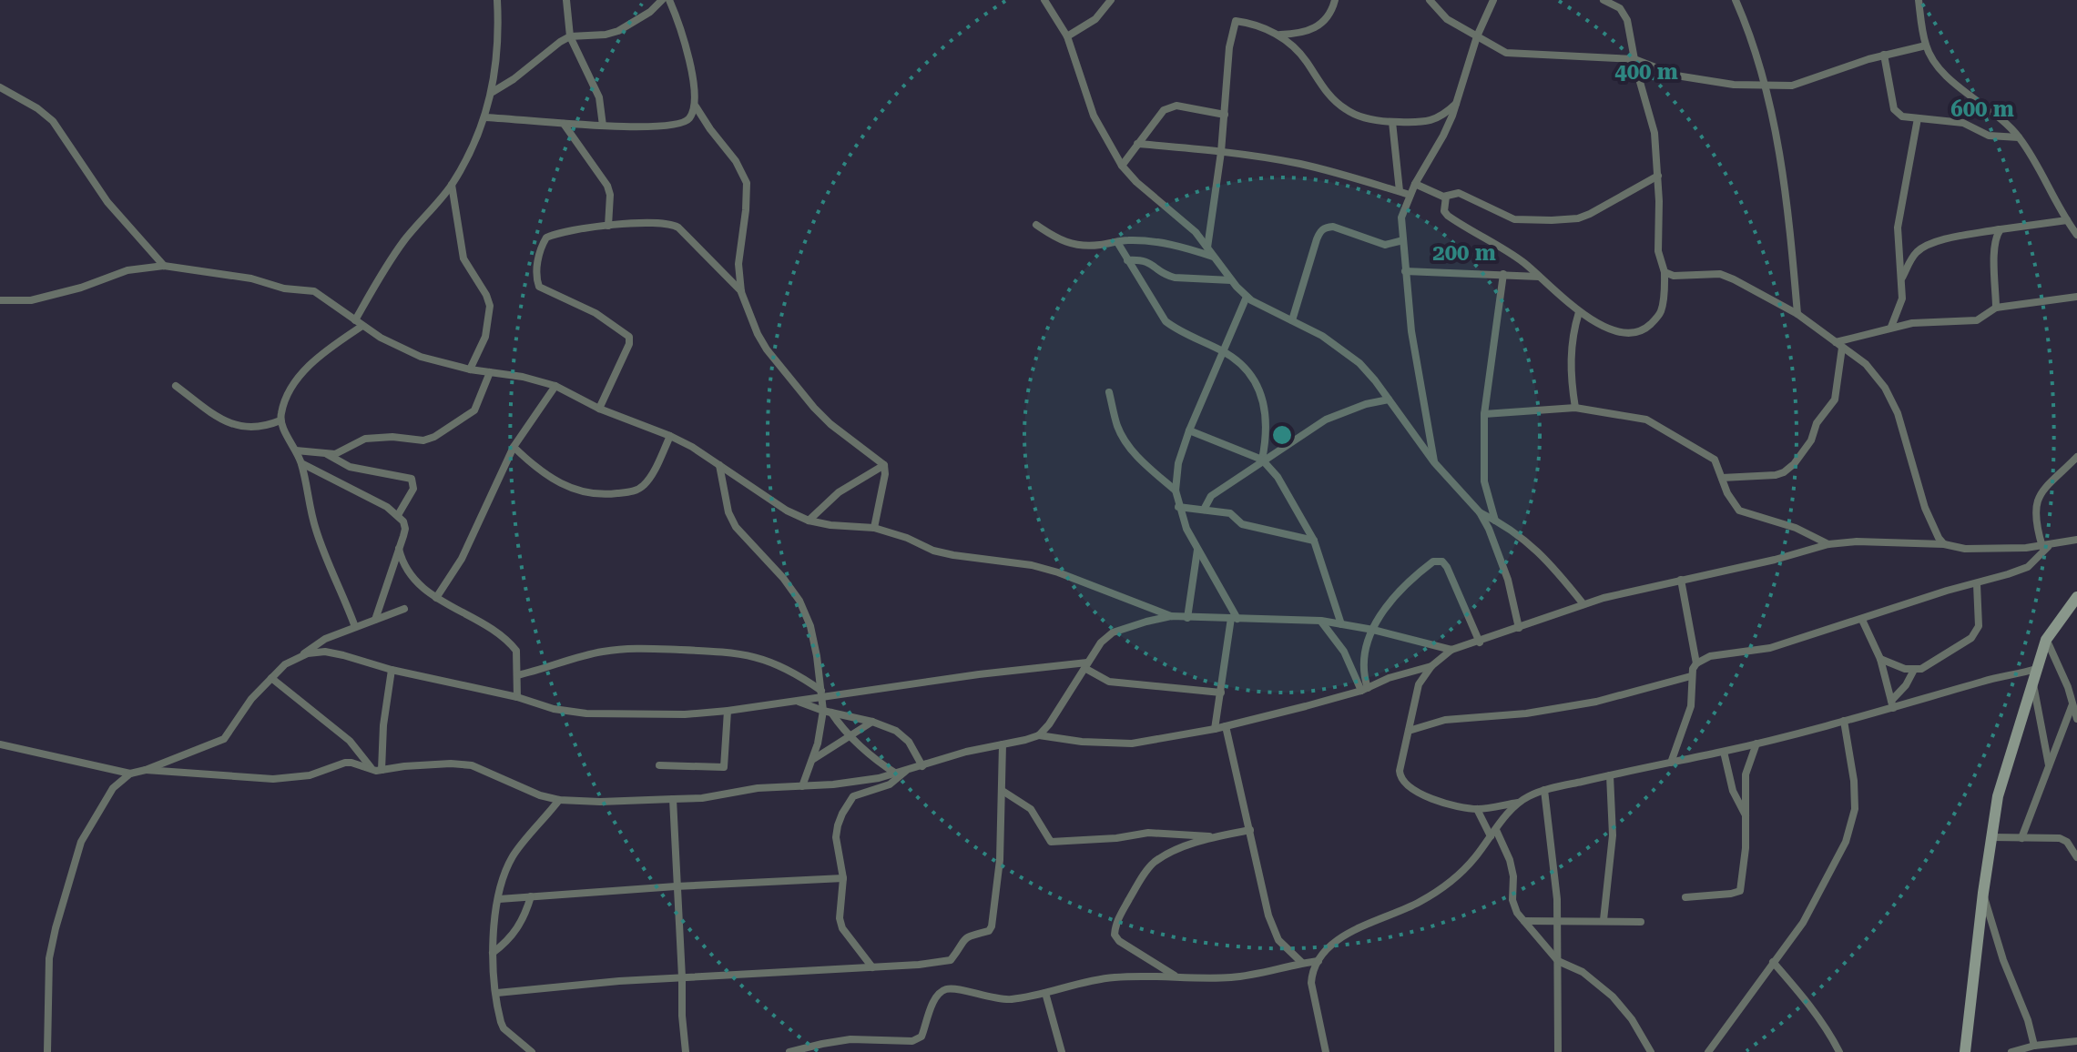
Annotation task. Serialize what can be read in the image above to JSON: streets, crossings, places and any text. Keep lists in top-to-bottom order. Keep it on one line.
{"rings":["400 m","600 m","200 m"]}
